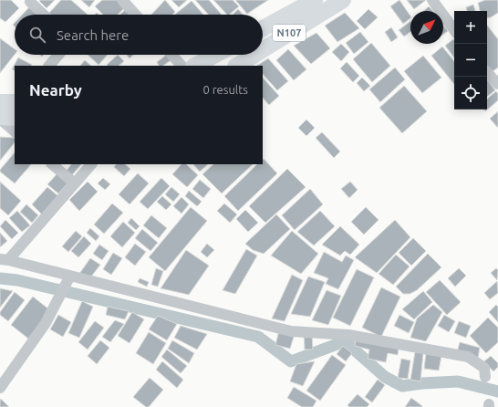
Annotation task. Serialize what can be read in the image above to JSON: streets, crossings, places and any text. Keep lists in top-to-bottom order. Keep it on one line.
{"streets":{"highway":["N107"]},"north":"top right","page":{"map_buttons":["+","−"],"search":"Search here","heading":["Nearby","0 results"]}}
